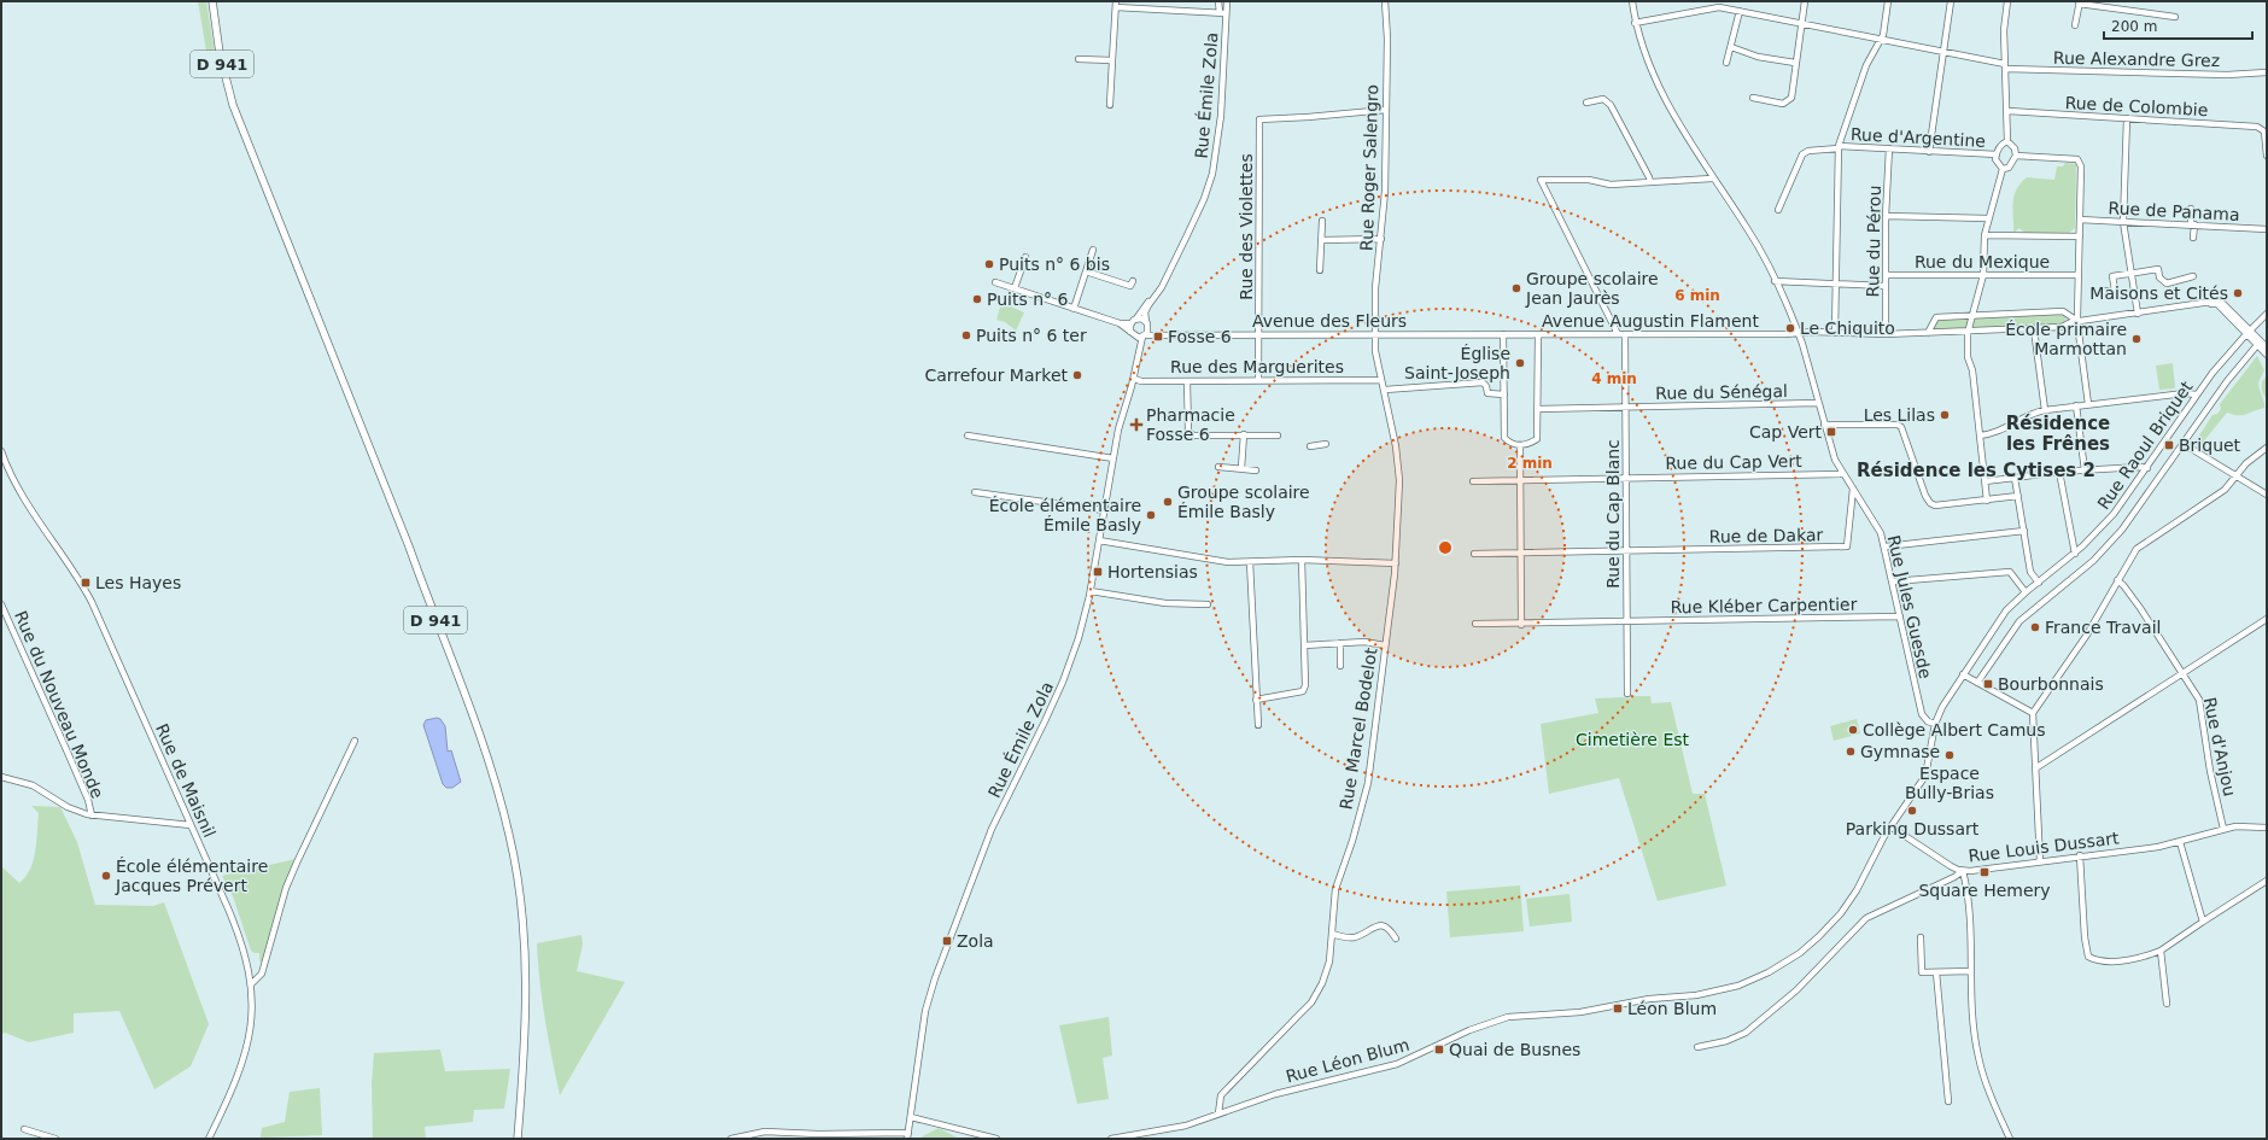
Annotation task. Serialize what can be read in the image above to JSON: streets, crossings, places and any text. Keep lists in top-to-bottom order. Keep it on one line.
{"streets":{"main road":["D 941"],"street":["Rue Alexandre Grez","Rue Émile Zola","Rue de Colombie","Rue d'Argentine","Rue Roger Salengro","Rue de Panama","Rue des Violettes","Rue du Pérou","Rue du Mexique","Avenue des Fleurs","Avenue Augustin Flament","Rue des Marguerites","Rue du Sénégal","Rue Raoul Briquet","Rue du Cap Vert","Rue du Cap Blanc","Rue de Dakar","Rue Kléber Carpentier","Rue Jules Guesde","Rue du Nouveau Monde","Rue Marcel Bodelot","Rue d'Anjou","Rue de Maisnil","Rue Louis Dussart","Rue Léon Blum"]},"crossings":[["Rue Émile Zola","Avenue des Fleurs"],["Rue Émile Zola","Rue des Marguerites"],["Rue d'Argentine","Rue du Pérou"],["Rue Roger Salengro","Rue des Violettes"],["Rue Roger Salengro","Avenue des Fleurs"],["Rue Roger Salengro","Rue Marcel Bodelot"],["Rue des Violettes","Avenue des Fleurs"],["Rue des Violettes","Rue des Marguerites"],["Rue du Pérou","Rue du Mexique"],["Rue du Pérou","Avenue Augustin Flament"],["Avenue des Fleurs","Avenue Augustin Flament"],["Avenue des Fleurs","Rue Marcel Bodelot"],["Avenue Augustin Flament","Rue du Cap Blanc"],["Avenue Augustin Flament","Rue Jules Guesde"],["Rue des Marguerites","Rue Marcel Bodelot"],["Rue du Sénégal","Rue du Cap Blanc"],["Rue du Sénégal","Rue Jules Guesde"],["Rue Raoul Briquet","Rue Jules Guesde"],["Rue du Cap Vert","Rue du Cap Blanc"],["Rue du Cap Vert","Rue Jules Guesde"],["Rue du Cap Blanc","Rue de Dakar"],["Rue du Cap Blanc","Rue Kléber Carpentier"],["Rue de Dakar","Rue Jules Guesde"],["Rue Kléber Carpentier","Rue Jules Guesde"],["Rue Marcel Bodelot","Rue Léon Blum"],["Rue d'Anjou","Rue Louis Dussart"],["Rue Louis Dussart","Rue Léon Blum"]],"districts":["Résidence les Frênes","Résidence les Cytises 2"],"parks":["Cimetière Est"],"places":{"other":["Puits n° 6 bis","Groupe scolaire Jean Jaurès","Maisons et Cités","Puits n° 6","Le Chiquito","Puits n° 6 ter","École primaire Marmottan","Église Saint-Joseph","Carrefour Market","Les Lilas","Groupe scolaire Émile Basly","École élémentaire Émile Basly","France Travail","Collège Albert Camus","Gymnase","Espace Bully-Brias","Parking Dussart","École élémentaire Jacques Prévert"],"transit":["Fosse 6","Cap Vert","Briquet","Hortensias","Les Hayes","Bourbonnais","Square Hemery","Zola","Léon Blum","Quai de Busnes"],"health":["Pharmacie Fosse 6"]},"scale_bar":"200 m","rings":["6 min","4 min","2 min"]}
